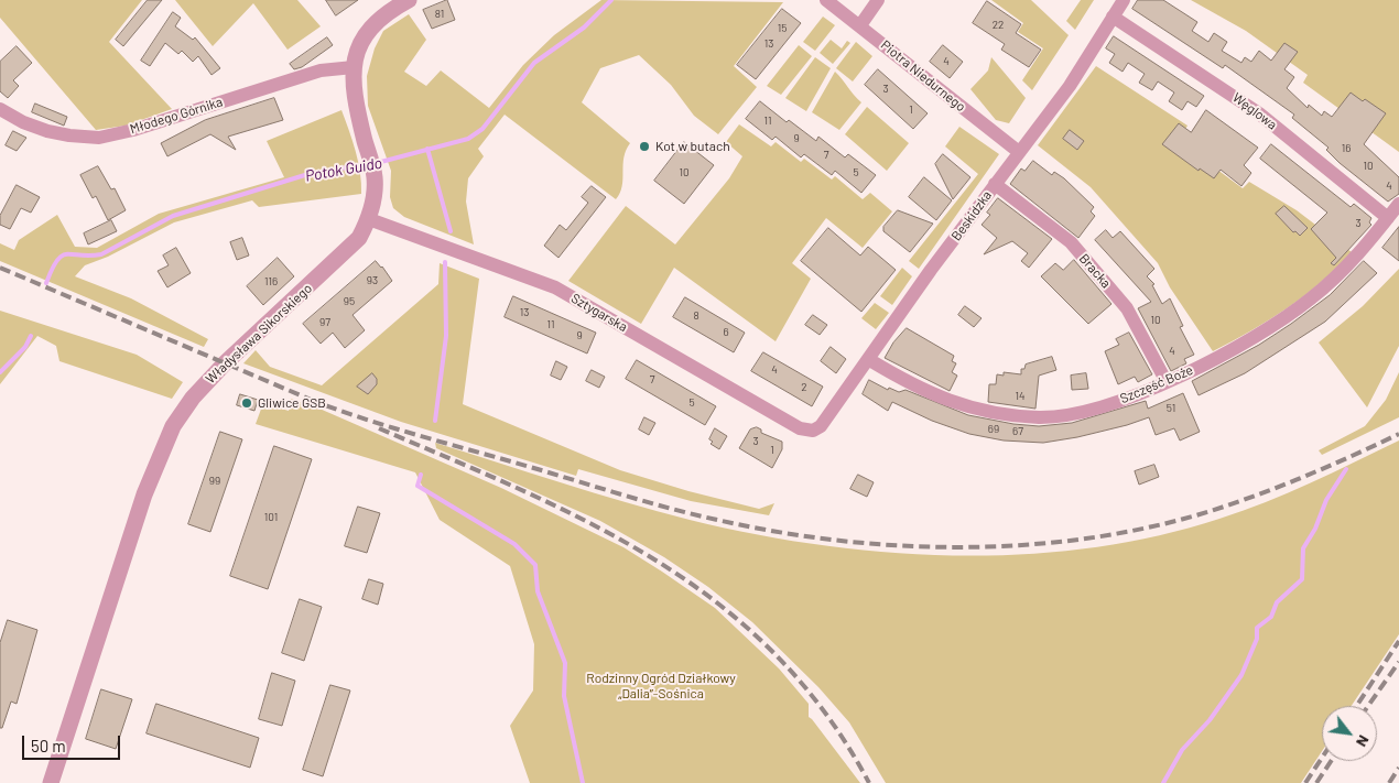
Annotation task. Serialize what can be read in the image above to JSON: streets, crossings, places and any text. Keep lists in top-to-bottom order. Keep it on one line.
{"streets":{"street":["Piotra Niedurnego","Węglowa","Młodego Górnika","Beskidzka","Bracka","Sztygarska","Władysława Sikorskiego","Szczęść Boże"]},"crossings":[["Piotra Niedurnego","Beskidzka"],["Węglowa","Beskidzka"],["Węglowa","Szczęść Boże"],["Młodego Górnika","Władysława Sikorskiego"],["Beskidzka","Bracka"],["Beskidzka","Sztygarska"],["Beskidzka","Szczęść Boże"],["Bracka","Szczęść Boże"],["Sztygarska","Władysława Sikorskiego"]],"water":["Potok Guido"],"parks":["Rodzinny Ogród Działkowy „Dalia”-Sośnica"],"places":["Kot w butach","Gliwice GSB"],"house_numbers":["81","22","15","13","4","3","1","11","9","16","7","10","10","5","4","3","93","116","95","13","8","10","97","11","6","9","4","4","7","2","14","5","51","69","67","3","1","99","101"],"scale_bar":"50 m","north":"bottom right"}
